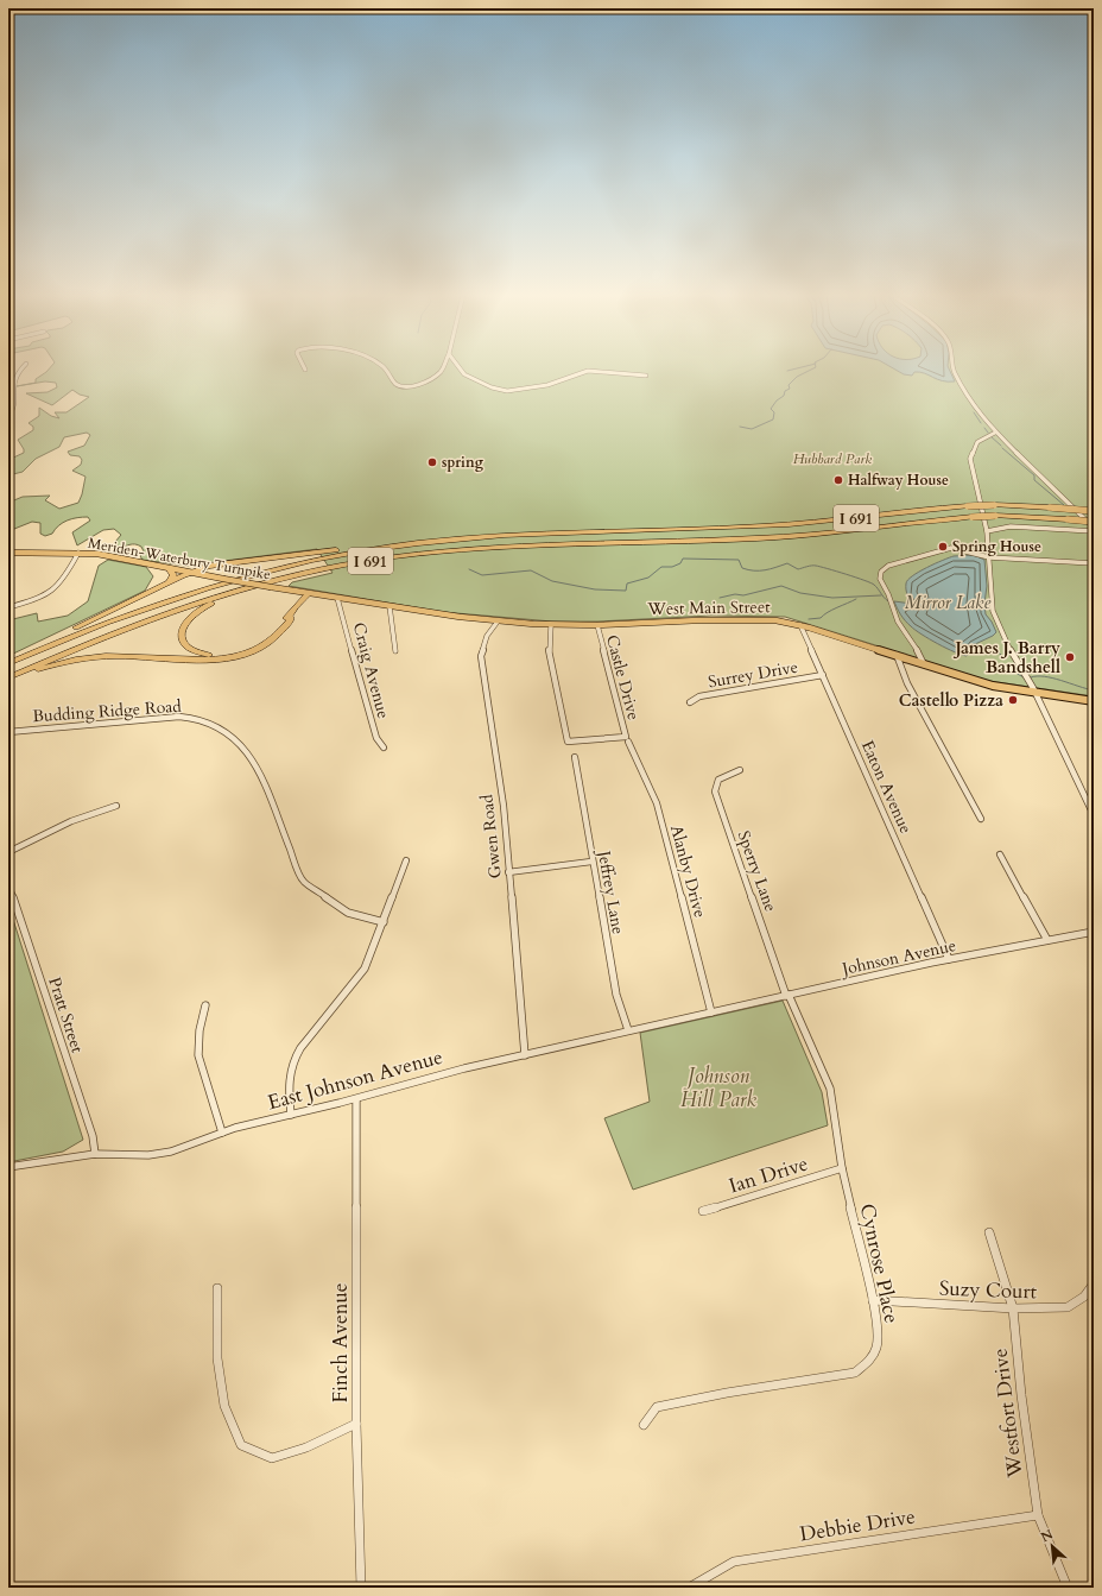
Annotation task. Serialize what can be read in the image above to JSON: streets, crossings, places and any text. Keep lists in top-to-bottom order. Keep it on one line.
{"streets":{"highway":["I 691"],"main road":["Meriden-Waterbury Turnpike","West Main Street"],"street":["Craig Avenue","Surrey Drive","Castle Drive","Budding Ridge Road","Eaton Avenue","Gwen Road","Alanby Drive","Sperry Lane","Jeffrey Lane","Johnson Avenue","Pratt Street","East Johnson Avenue","Ian Drive","Cynrose Place","Suzy Court","Finch Avenue","Westfort Drive","Debbie Drive"]},"crossings":[["Meriden-Waterbury Turnpike","West Main Street"],["Meriden-Waterbury Turnpike","Craig Avenue"],["West Main Street","Castle Drive"],["West Main Street","Eaton Avenue"],["West Main Street","Gwen Road"],["Surrey Drive","Eaton Avenue"],["Castle Drive","Alanby Drive"],["Eaton Avenue","Johnson Avenue"],["Gwen Road","East Johnson Avenue"],["Alanby Drive","Johnson Avenue"],["Alanby Drive","East Johnson Avenue"],["Sperry Lane","Johnson Avenue"],["Sperry Lane","Cynrose Place"],["Jeffrey Lane","East Johnson Avenue"],["Johnson Avenue","East Johnson Avenue"],["Johnson Avenue","Cynrose Place"],["Pratt Street","East Johnson Avenue"],["East Johnson Avenue","Finch Avenue"],["Ian Drive","Cynrose Place"],["Cynrose Place","Suzy Court"],["Suzy Court","Westfort Drive"],["Westfort Drive","Debbie Drive"]],"water":["Mirror Lake"],"parks":["Hubbard Park","Johnson Hill Park"],"places":["spring","Halfway House","Spring House","James J. Barry Bandshell","Castello Pizza"],"north":"top left"}
